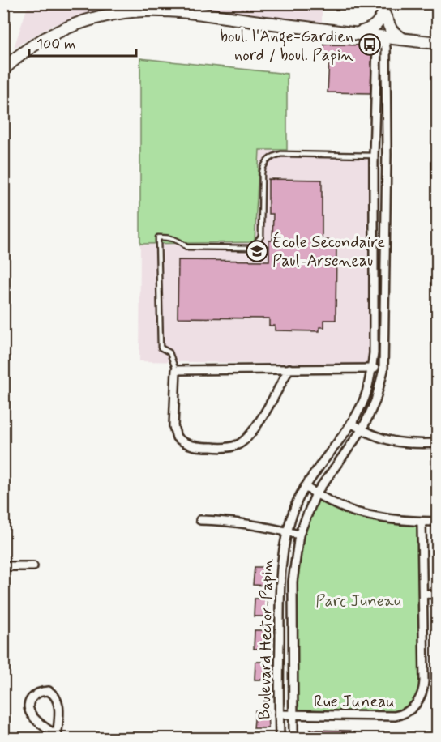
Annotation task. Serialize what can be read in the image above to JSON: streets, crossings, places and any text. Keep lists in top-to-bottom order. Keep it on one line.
{"streets":{"main road":["Boulevard Hector-Papin"],"street":["Rue Juneau"]},"crossings":[["Boulevard Hector-Papin","Rue Juneau"]],"parks":["Parc Juneau"],"places":{"bus stop":["boul. l'Ange-Gardien nord / boul. Papin"],"school or university":["École Secondaire Paul-Arseneau"]},"scale_bar":"100 m"}
